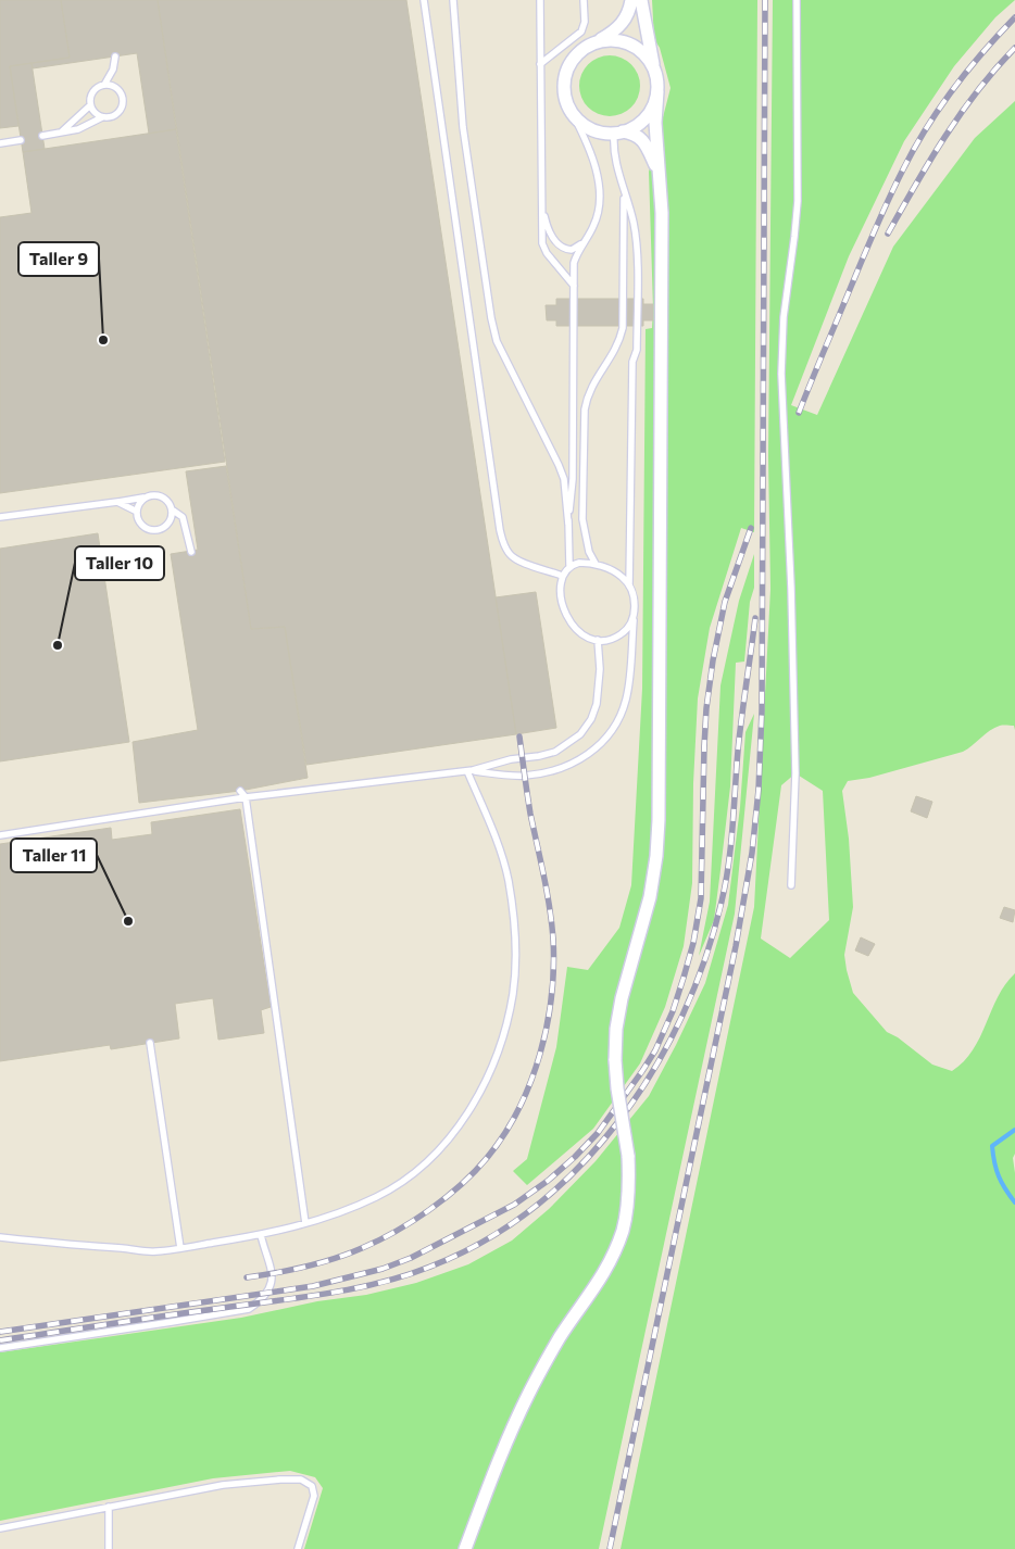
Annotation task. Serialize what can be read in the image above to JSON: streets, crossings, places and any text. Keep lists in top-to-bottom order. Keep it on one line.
{"places":["Taller 9","Taller 10","Taller 11"]}
